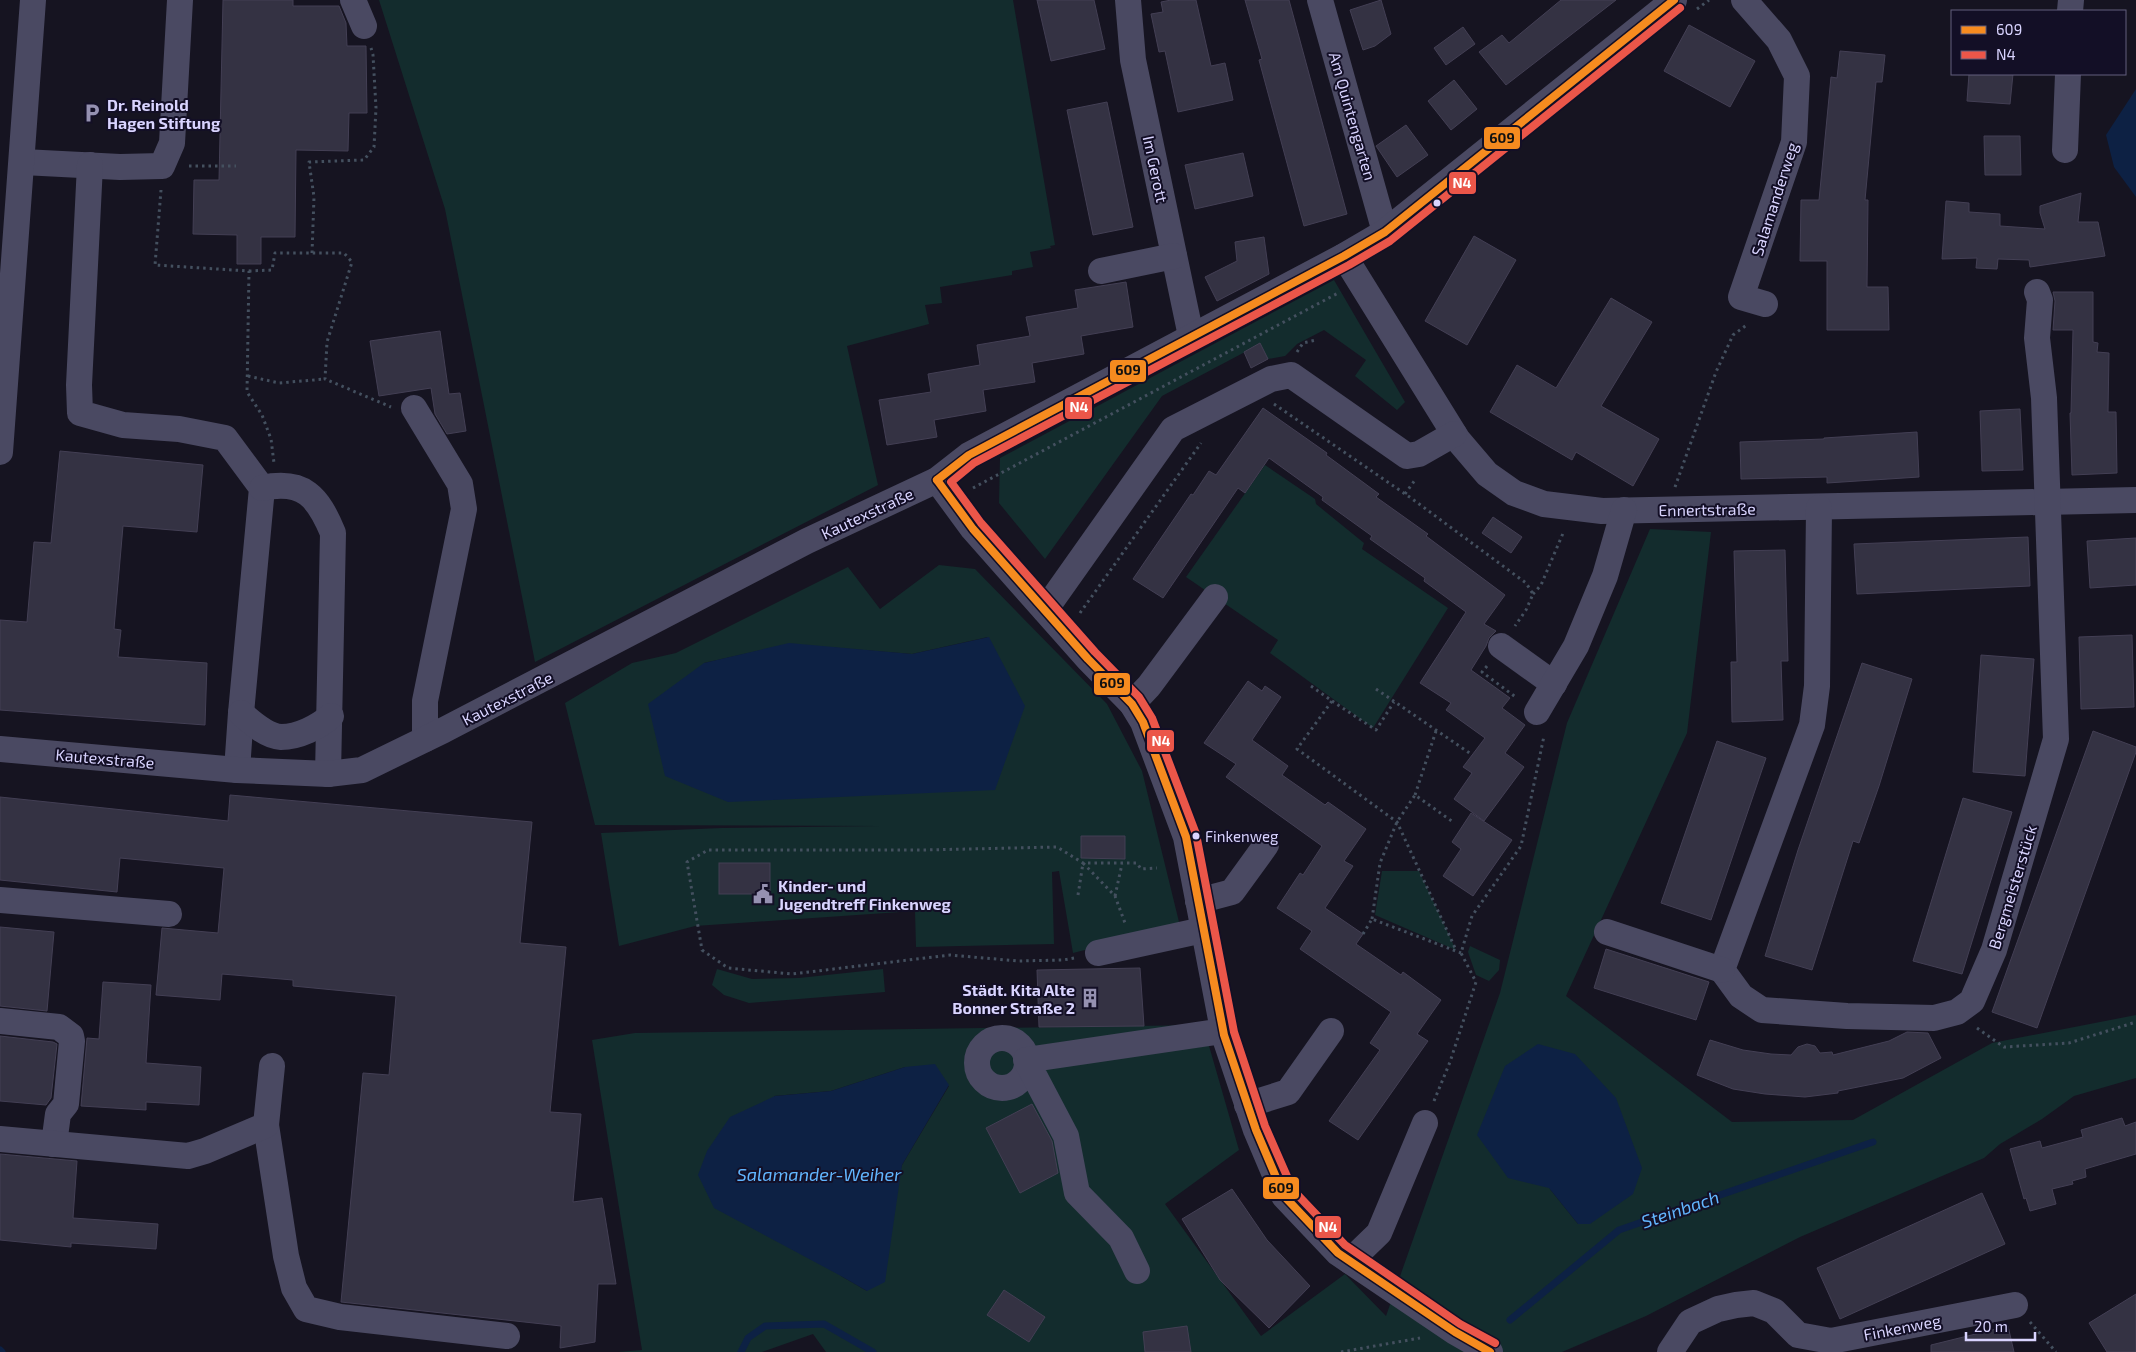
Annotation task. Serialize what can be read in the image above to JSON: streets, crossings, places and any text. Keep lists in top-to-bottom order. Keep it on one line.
{"streets":{"street":["Am Quintengarten","Im Gerott","Salamanderweg","Ennertstraße","Kautexstraße","Bergmeisterstück","Finkenweg"]},"crossings":[["Am Quintengarten","Kautexstraße"],["Im Gerott","Kautexstraße"],["Ennertstraße","Kautexstraße"],["Ennertstraße","Bergmeisterstück"]],"water":["Salamander-Weiher","Steinbach"],"places":{"parking":["Dr. Reinold Hagen Stiftung"],"other":["Finkenweg"],"public building":["Kinder- und Jugendtreff Finkenweg"],"building":["Städt. Kita Alte Bonner Straße 2"]},"lines":["transit line 609","transit line N4"],"legend":["609","N4"],"scale_bar":"20 m"}
